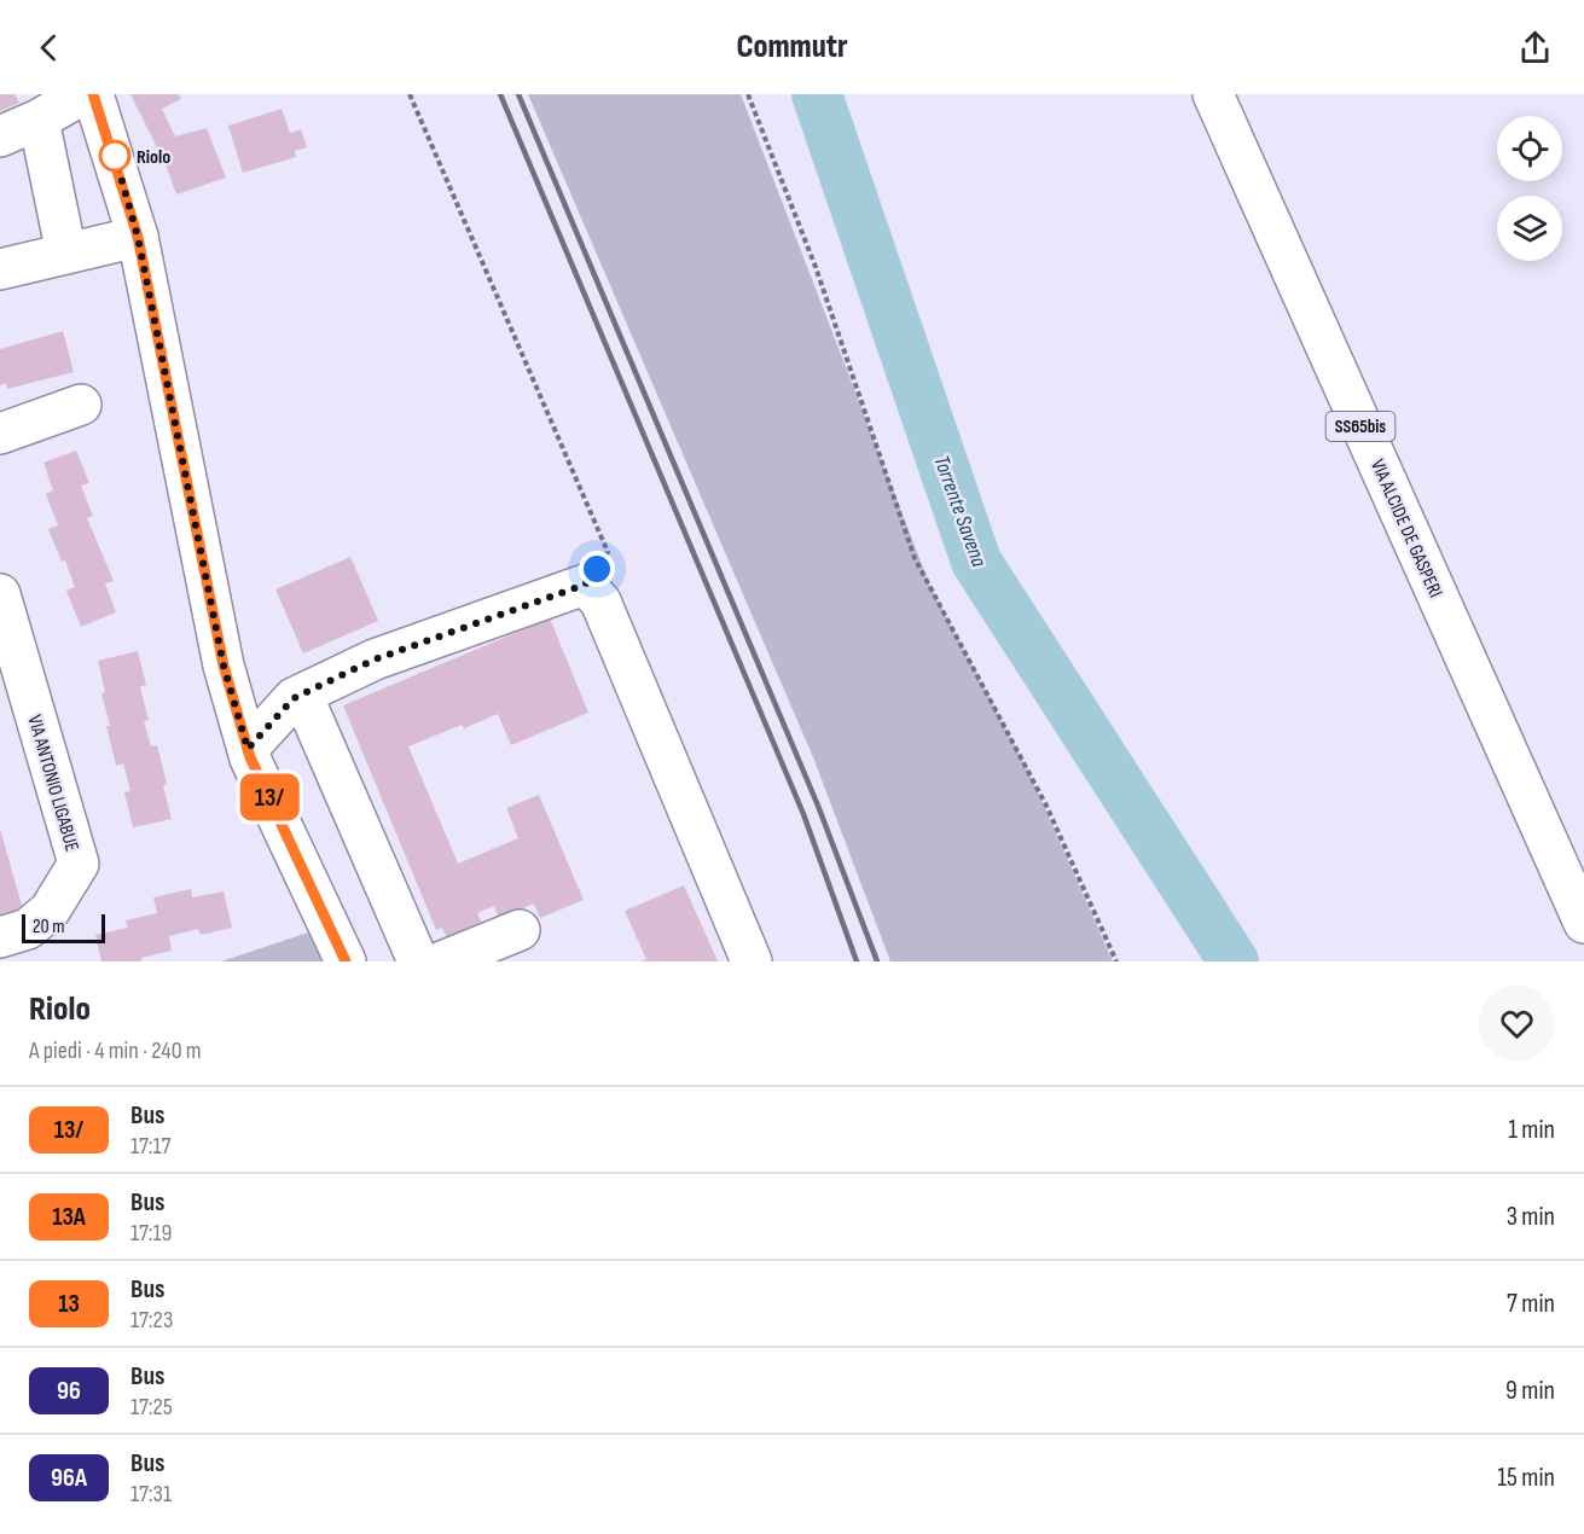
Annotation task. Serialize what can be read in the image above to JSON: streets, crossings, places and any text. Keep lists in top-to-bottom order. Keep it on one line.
{"streets":{"main road":["SS65bis","VIA ALCIDE DE GASPERI","VIA ANTONIO LIGABUE"]},"water":["Torrente Savena"],"places":["Riolo"],"lines":["bus line 13/"],"scale_bar":"20 m","page":{"header":"Commutr","on_map":"13/","scale":"20 m","heading":["Riolo","A piedi · 4 min · 240 m"],"list":[{"mark":"13/","name":"Bus","note":"17:17","value":"1 min"},{"mark":"13A","name":"Bus","note":"17:19","value":"3 min"},{"mark":"13","name":"Bus","note":"17:23","value":"7 min"},{"mark":"96","name":"Bus","note":"17:25","value":"9 min"},{"mark":"96A","name":"Bus","note":"17:31","value":"15 min"}]}}
